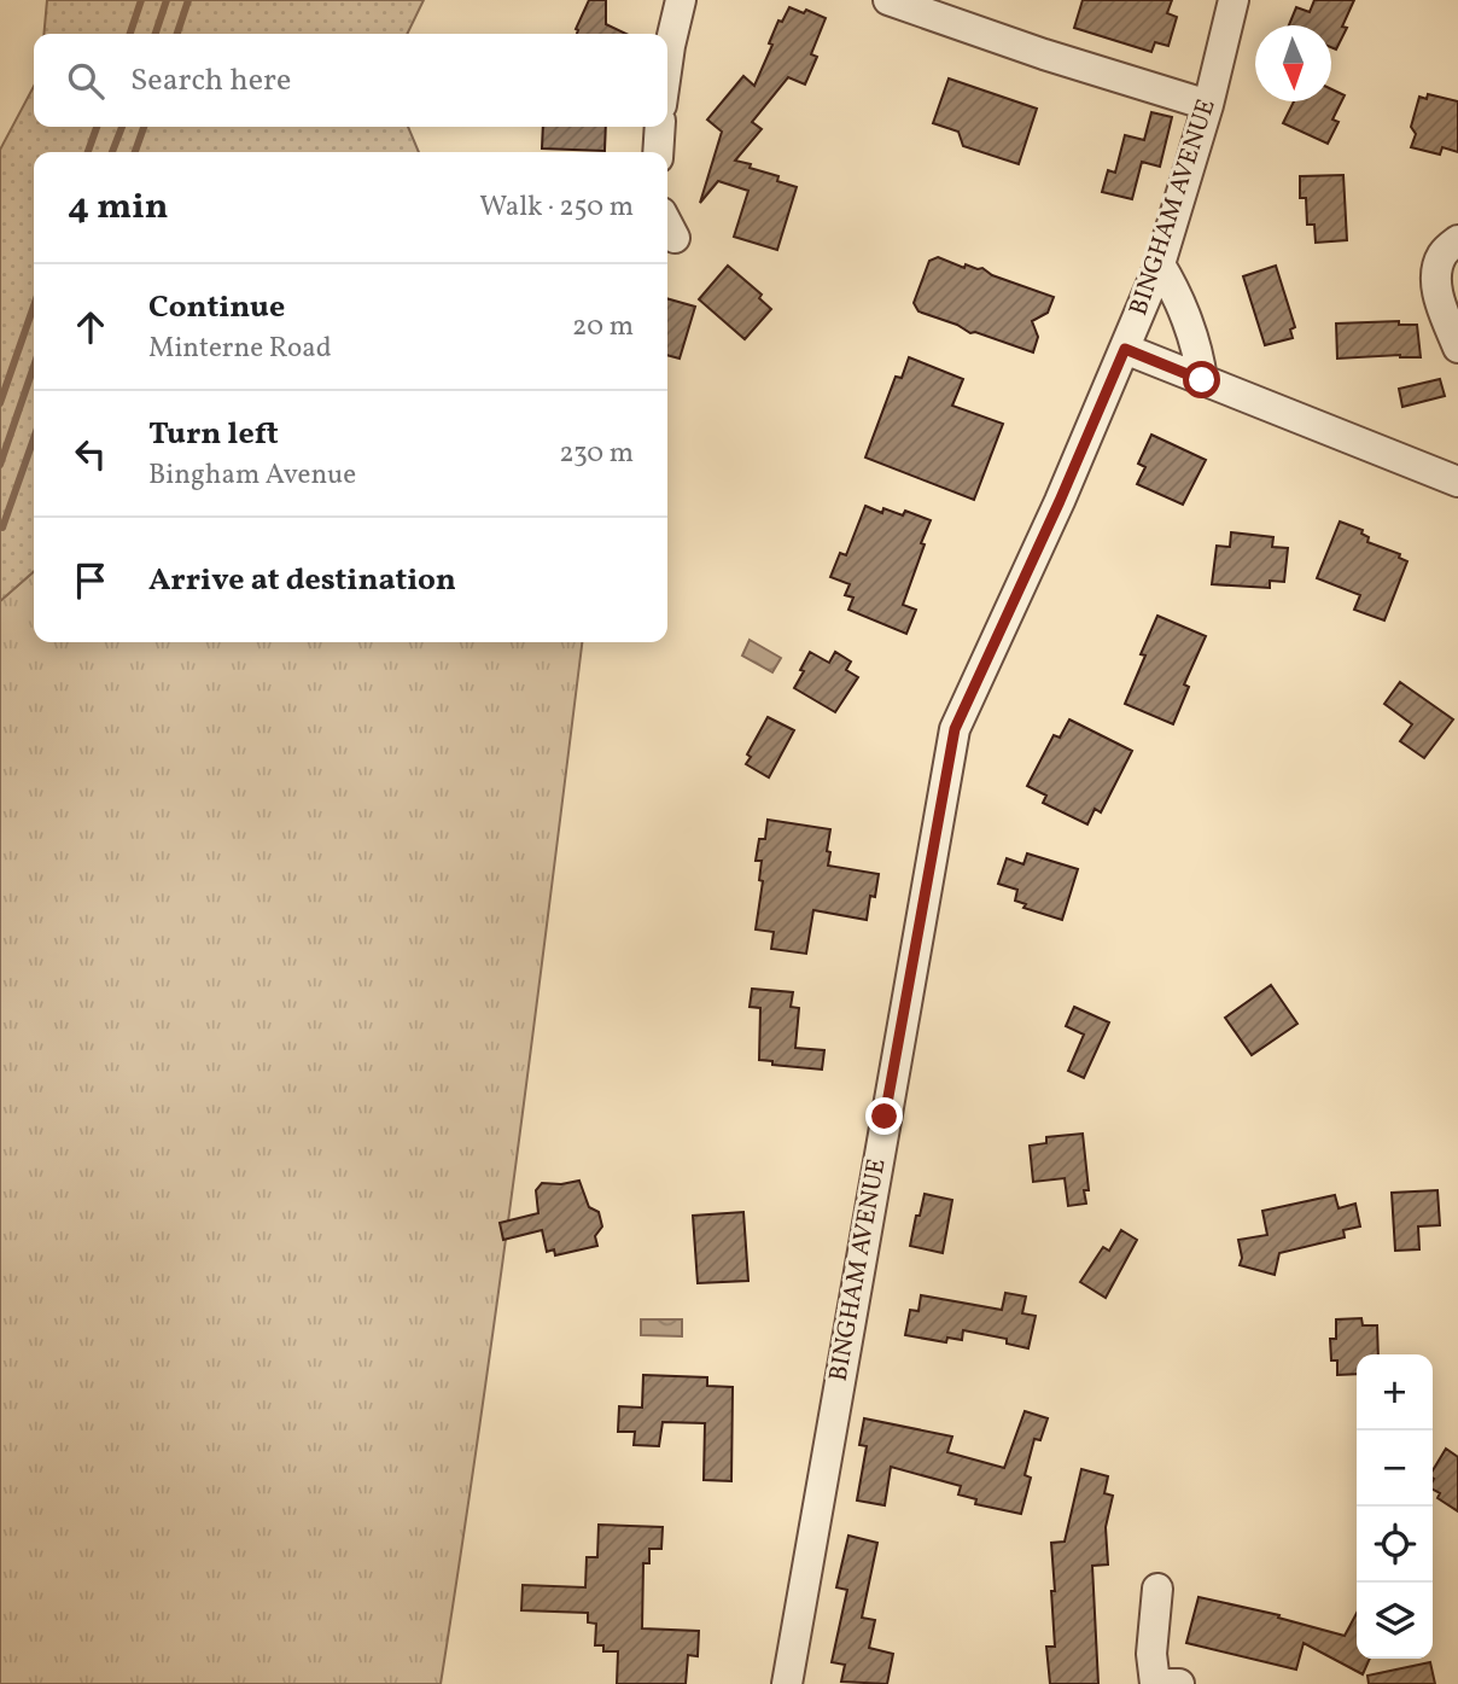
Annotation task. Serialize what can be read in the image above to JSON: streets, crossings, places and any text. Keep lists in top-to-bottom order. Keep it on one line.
{"streets":{"street":["BINGHAM AVENUE"]},"north":"bottom","page":{"search":"Search here","heading":["4 min","Walk · 250 m"],"list":[["Continue","Minterne Road","20 m"],["Turn left","Bingham Avenue","230 m"],"Arrive at destination"],"map_buttons":["+","−"]}}
